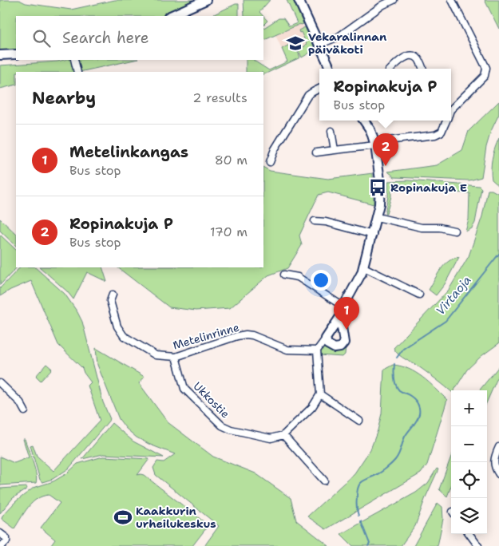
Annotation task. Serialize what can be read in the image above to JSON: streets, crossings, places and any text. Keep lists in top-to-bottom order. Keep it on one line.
{"streets":{"street":["Metelinrinne","Ukkostie"]},"crossings":[["Metelinrinne","Ukkostie"]],"water":["Virtaoja"],"places":{"school or university":["Vekaralinnan päiväkoti"],"bus stop":["Ropinakuja E"],"sports":["Kaakkurin urheilukeskus"]},"page":{"search":"Search here","popup":["Ropinakuja P","Bus stop"],"heading":["Nearby","2 results"],"list":[{"mark":"1","name":"Metelinkangas","note":"Bus stop","value":"80 m"},{"mark":"2","name":"Ropinakuja P","note":"Bus stop","value":"170 m"}],"pins":["2","1"],"map_buttons":["+","−"]}}
